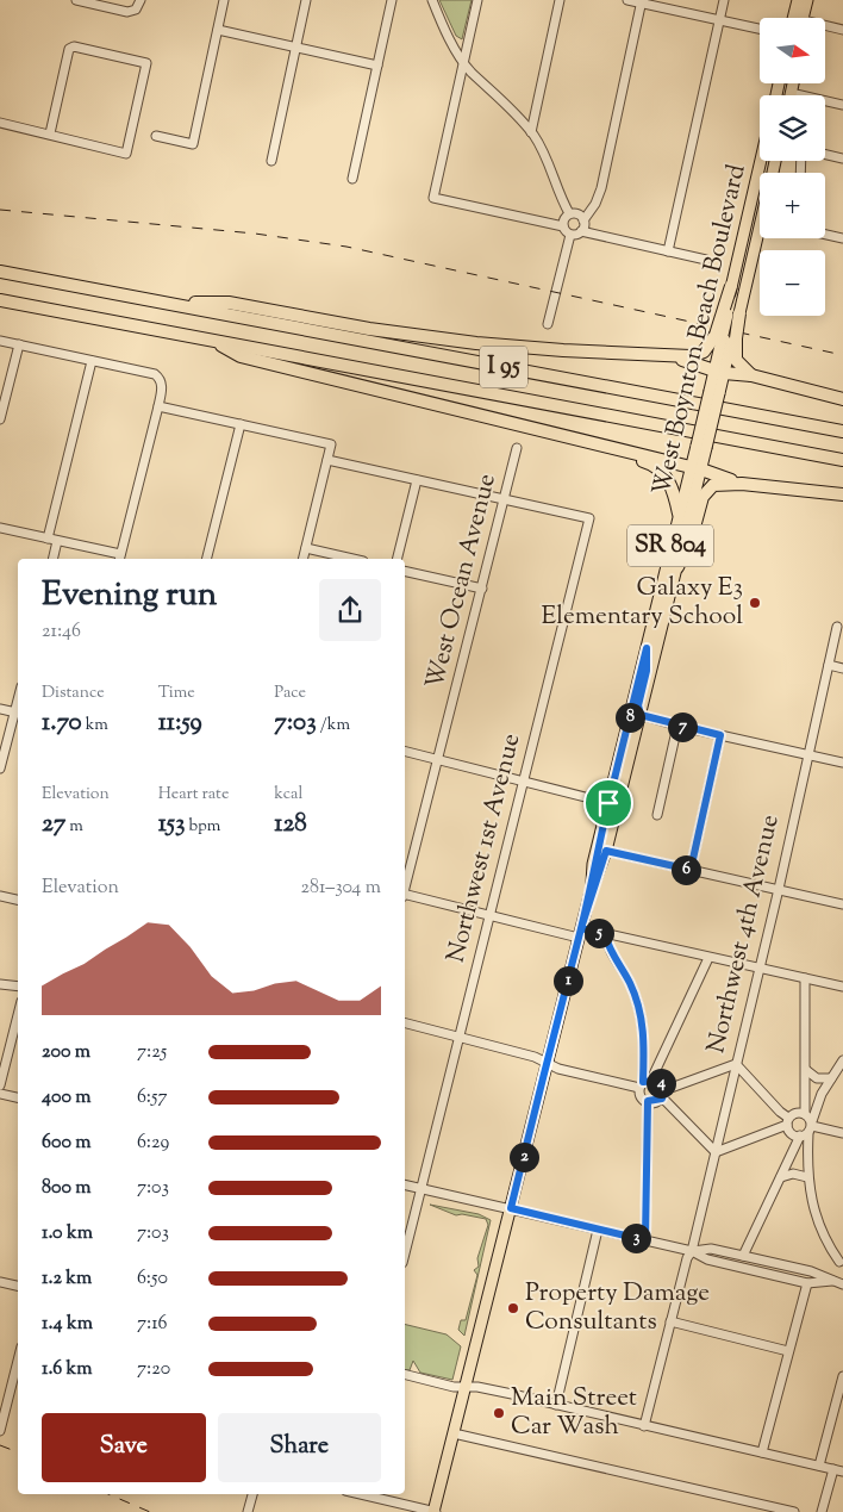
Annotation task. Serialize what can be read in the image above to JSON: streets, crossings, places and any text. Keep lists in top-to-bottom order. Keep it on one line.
{"streets":{"highway":["I 95"],"main road":["West Boynton Beach Boulevard","SR 804"],"street":["West Ocean Avenue","Northwest 1st Avenue","Northwest 4th Avenue"]},"crossings":[["West Boynton Beach Boulevard","SR 804"],["West Ocean Avenue","Northwest 1st Avenue"]],"places":["Galaxy E3 Elementary School","Property Damage Consultants","Main Street Car Wash"],"north":"right","page":{"map_buttons":["+","−"],"heading":["Evening run","21:46"],"stats":[["Distance","1.70 km"],["Time","11:59"],["Pace","7:03 /km"],["Elevation","27 m"],["Heart rate","153 bpm"],["kcal","128"]],"pins":["8","7","6","5","1","4","2","3"],"chart":["Elevation","281–304 m"],"list":[{"name":"200 m","note":"7:25"},{"name":"400 m","note":"6:57"},{"name":"600 m","note":"6:29"},{"name":"800 m","note":"7:03"},{"name":"1.0 km","note":"7:03"},{"name":"1.2 km","note":"6:50"},{"name":"1.4 km","note":"7:16"},{"name":"1.6 km","note":"7:20"}],"buttons":["Save","Share"]}}
